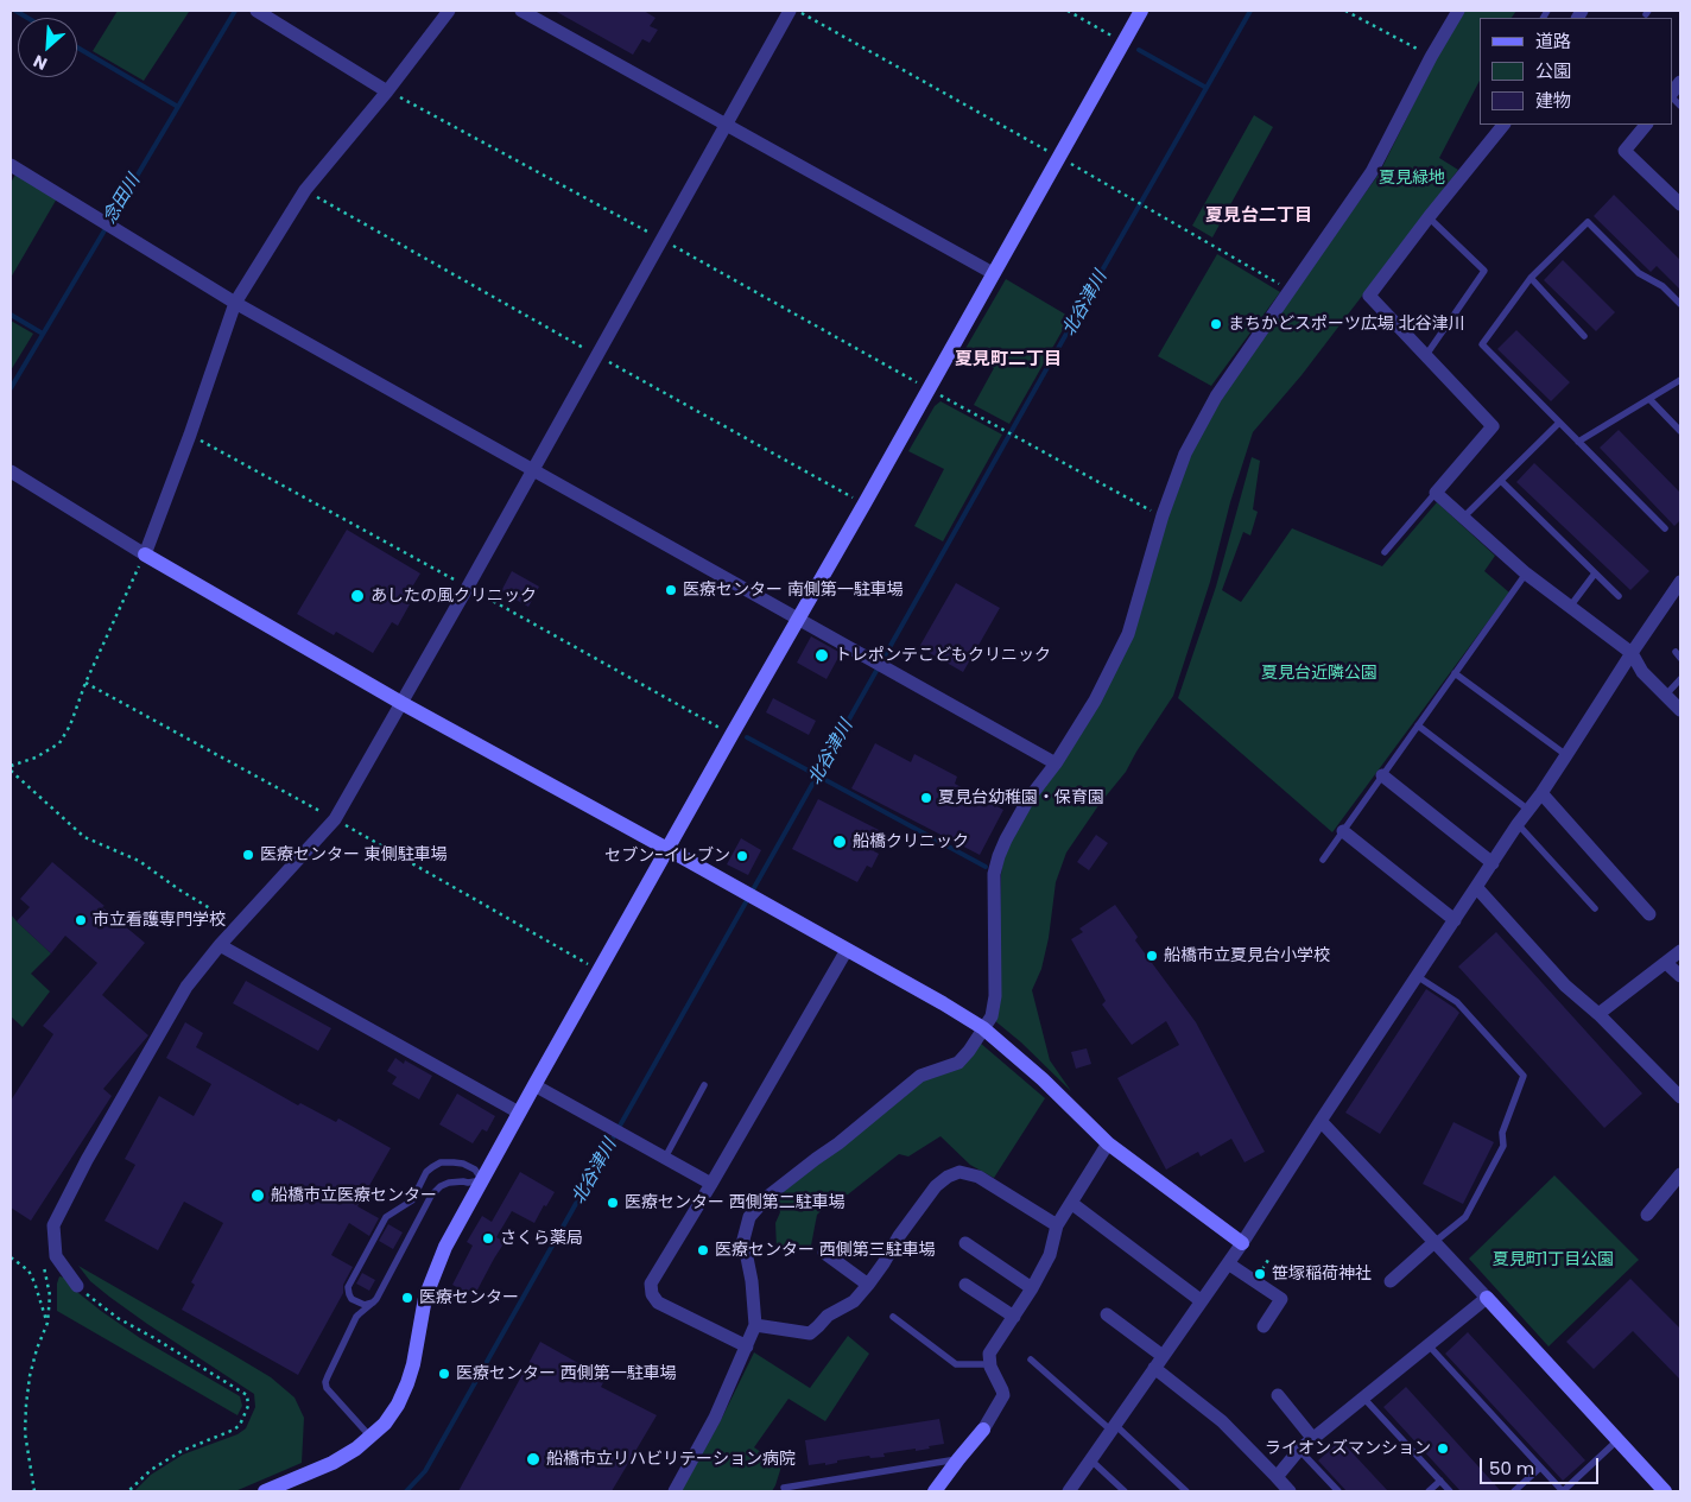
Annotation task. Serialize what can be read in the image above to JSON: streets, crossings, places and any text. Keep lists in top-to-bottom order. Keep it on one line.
{"districts":["夏見台二丁目","夏見町二丁目"],"water":["念田川","北谷津川"],"parks":["夏見緑地","夏見台近隣公園","夏見町1丁目公園"],"places":["まちかどスポーツ広場 北谷津川","医療センター 南側第一駐車場","あしたの風クリニック","トレポンテこどもクリニック","夏見台幼稚園・保育園","船橋クリニック","医療センター 東側駐車場","セブン-イレブン","市立看護専門学校","船橋市立夏見台小学校","船橋市立医療センター","医療センター 西側第二駐車場","さくら薬局","医療センター 西側第三駐車場","笹塚稲荷神社","医療センター","医療センター 西側第一駐車場","ライオンズマンション","船橋市立リハビリテーション病院"],"legend":["道路","公園","建物"],"scale_bar":"50 m","north":"bottom left"}
